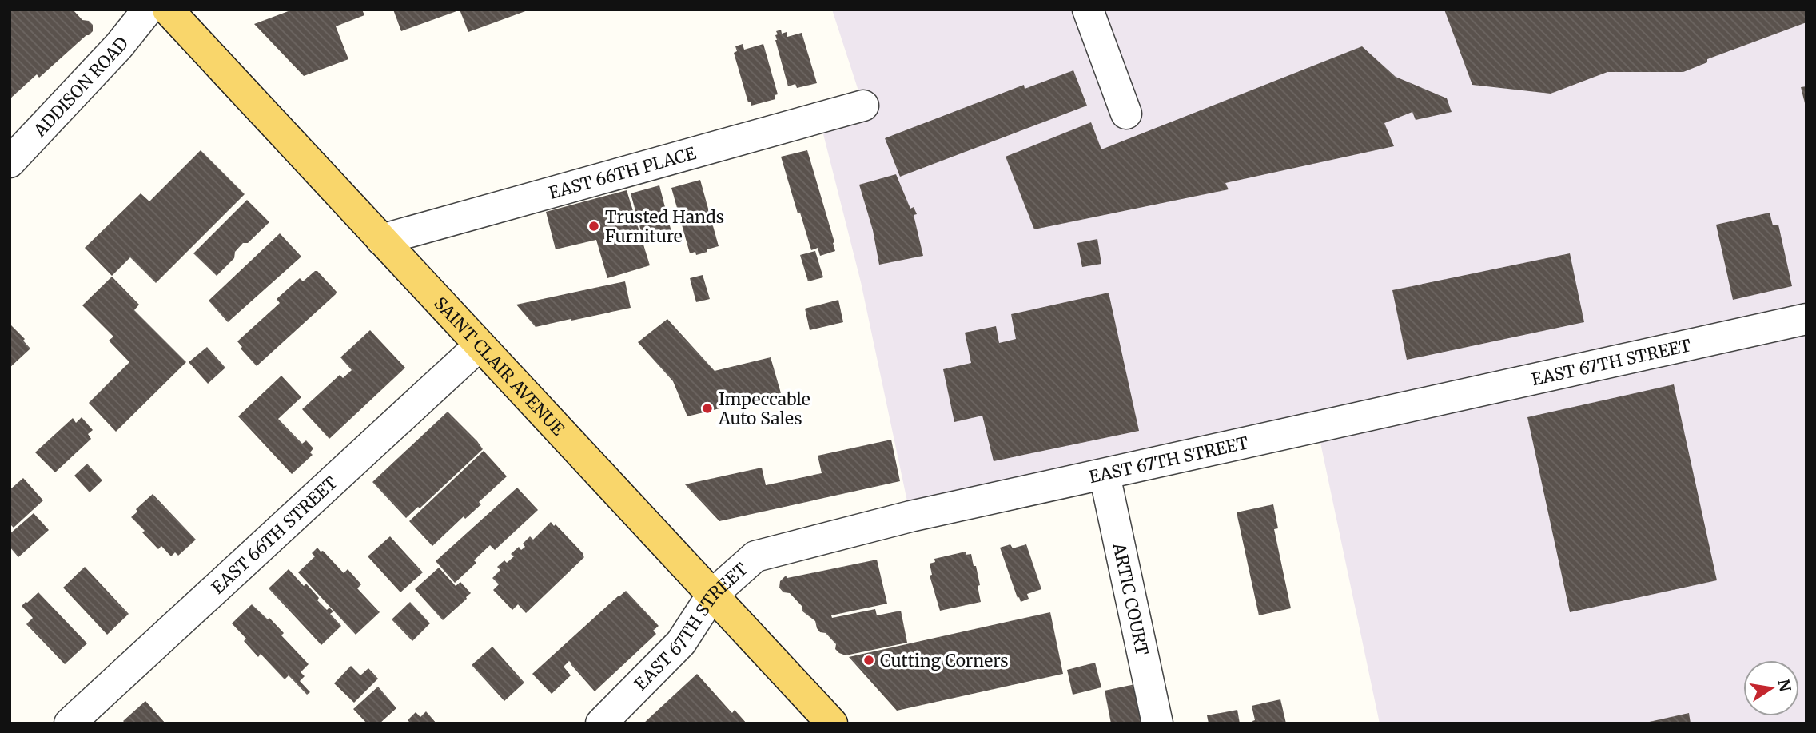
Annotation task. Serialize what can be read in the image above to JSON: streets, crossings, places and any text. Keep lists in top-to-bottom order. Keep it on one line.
{"streets":{"main road":["SAINT CLAIR AVENUE"],"street":["ADDISON ROAD","EAST 66TH PLACE","EAST 67TH STREET","EAST 66TH STREET","ARTIC COURT"]},"crossings":[["EAST 66TH PLACE","SAINT CLAIR AVENUE"],["EAST 67TH STREET","SAINT CLAIR AVENUE"],["EAST 67TH STREET","ARTIC COURT"],["SAINT CLAIR AVENUE","EAST 66TH STREET"]],"places":["Trusted Hands Furniture","Impeccable Auto Sales","Cutting Corners"],"north":"right"}
